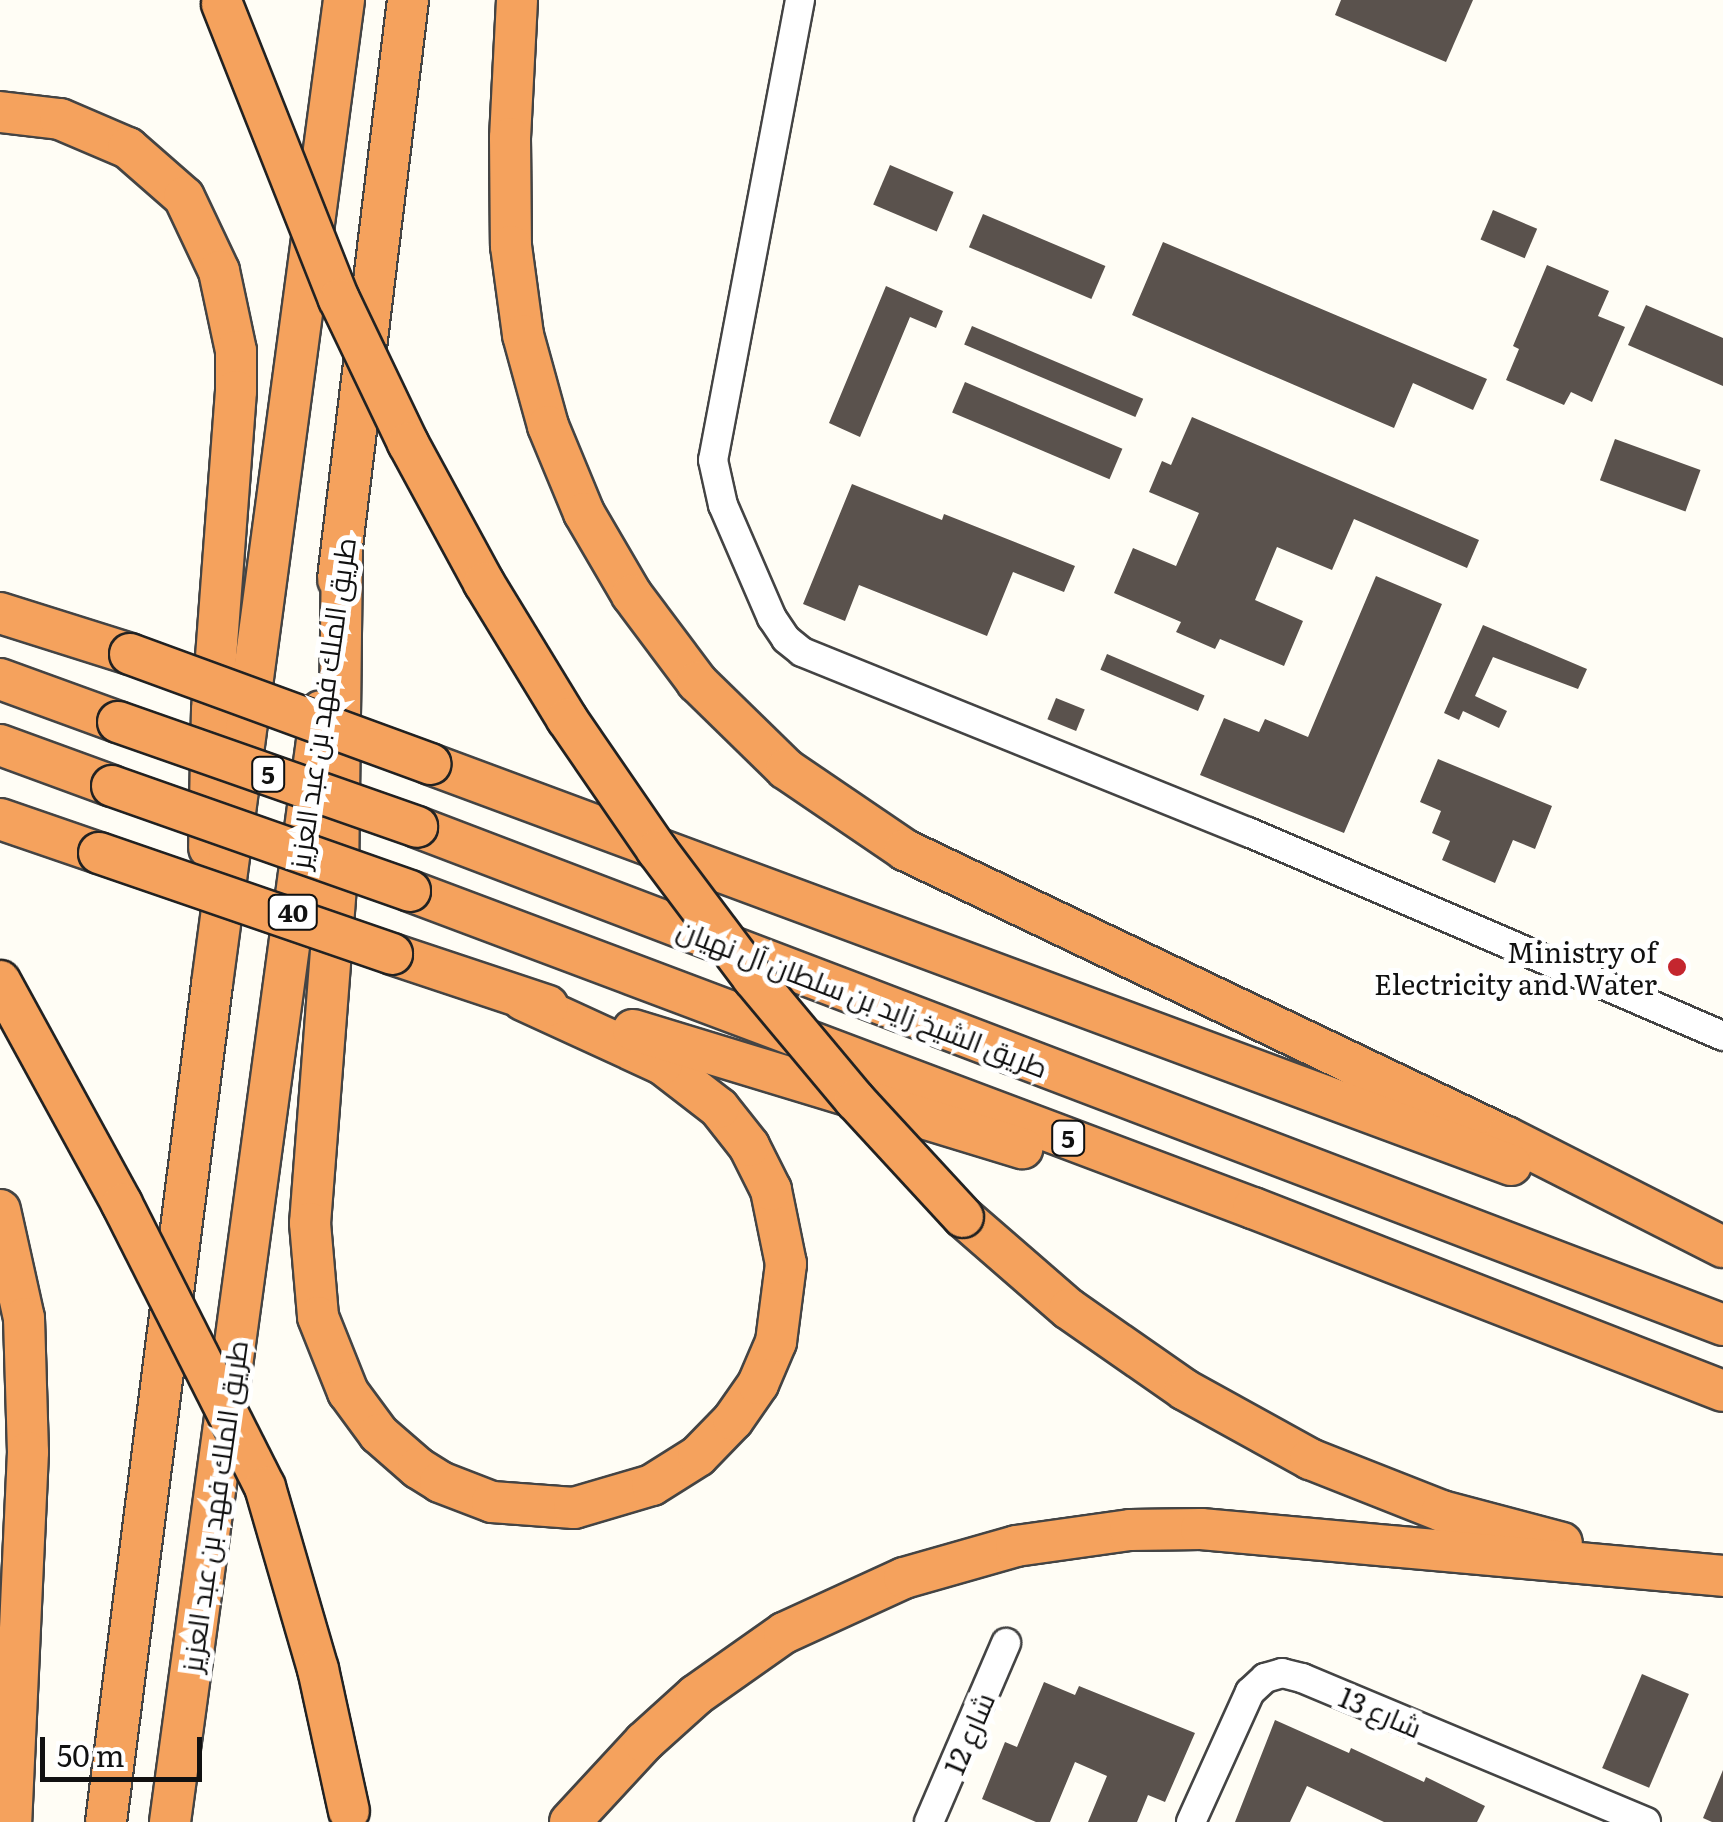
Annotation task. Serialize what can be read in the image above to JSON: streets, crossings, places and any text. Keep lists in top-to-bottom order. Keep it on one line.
{"streets":{"highway":["طريق الملك فهد بن عبد العزيز","5","40","طريق الشيخ زايد بن سلطان آل نهيان"],"street":["شارع 13","شارع 12"]},"places":["Ministry of Electricity and Water"],"scale_bar":"50 m"}
